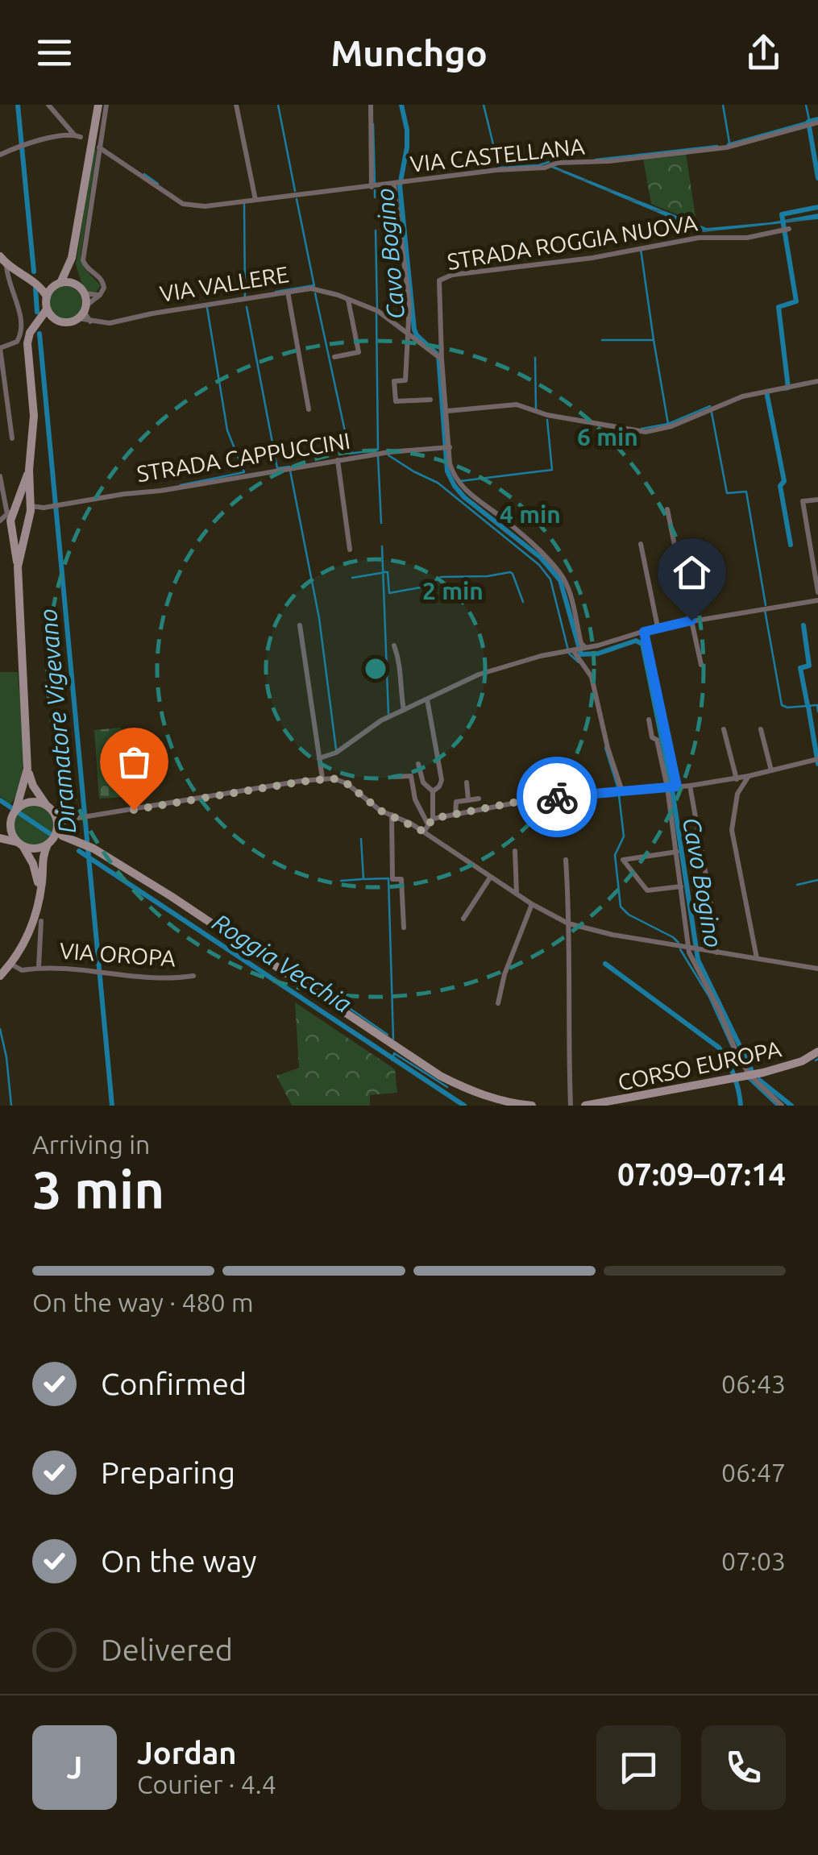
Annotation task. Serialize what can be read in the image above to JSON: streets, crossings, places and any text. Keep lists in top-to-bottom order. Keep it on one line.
{"streets":{"main road":["CORSO EUROPA"],"street":["VIA CASTELLANA","STRADA ROGGIA NUOVA","VIA VALLERE","STRADA CAPPUCCINI","VIA OROPA"]},"crossings":[["STRADA ROGGIA NUOVA","VIA VALLERE"]],"water":["Cavo Bogino","Diramatore Vigevano","Roggia Vecchia"],"page":{"header":"Munchgo","heading":["3 min","Arriving in","07:09–07:14"],"panel":["Jordan","Courier · 4.4"],"bar":"On the way · 480 m","list":[["Confirmed","06:43"],["Preparing","06:47"],["On the way","07:03"],"Delivered"],"round":"J"},"rings":["6 min","4 min","2 min"]}
